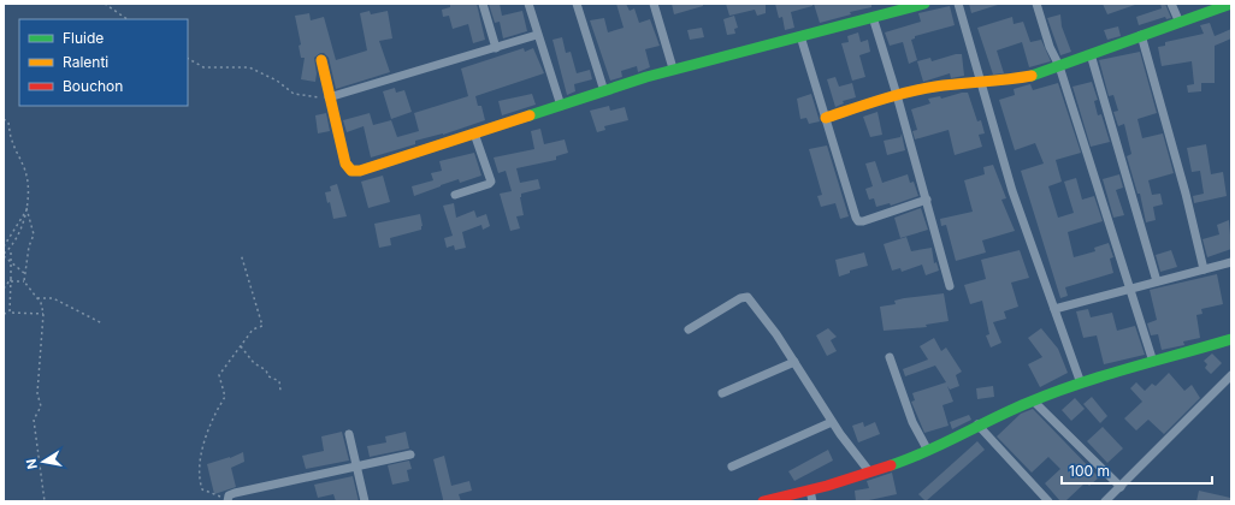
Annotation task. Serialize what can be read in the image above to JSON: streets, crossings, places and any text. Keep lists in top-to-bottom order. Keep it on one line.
{"legend":["Fluide","Ralenti","Bouchon"],"scale_bar":"100 m","north":"left"}
